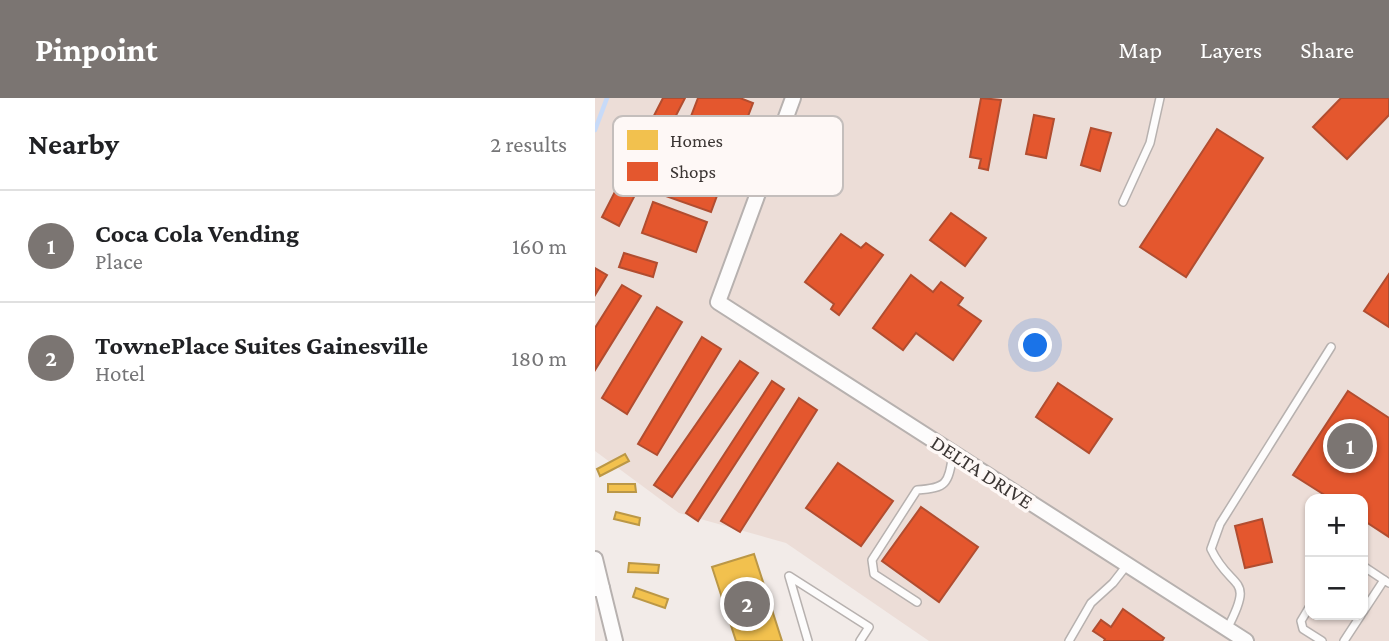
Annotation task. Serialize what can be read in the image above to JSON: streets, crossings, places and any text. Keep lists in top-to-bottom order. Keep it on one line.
{"streets":{"street":["DELTA DRIVE"]},"legend":["Homes","Shops"],"page":{"header":"Pinpoint","nav":["Map","Layers","Share"],"heading":["Nearby","2 results"],"list":[{"mark":"1","name":"Coca Cola Vending","note":"Place","value":"160 m"},{"mark":"2","name":"TownePlace Suites Gainesville","note":"Hotel","value":"180 m"}],"pins":["1","2"],"map_buttons":["+","−"]}}
